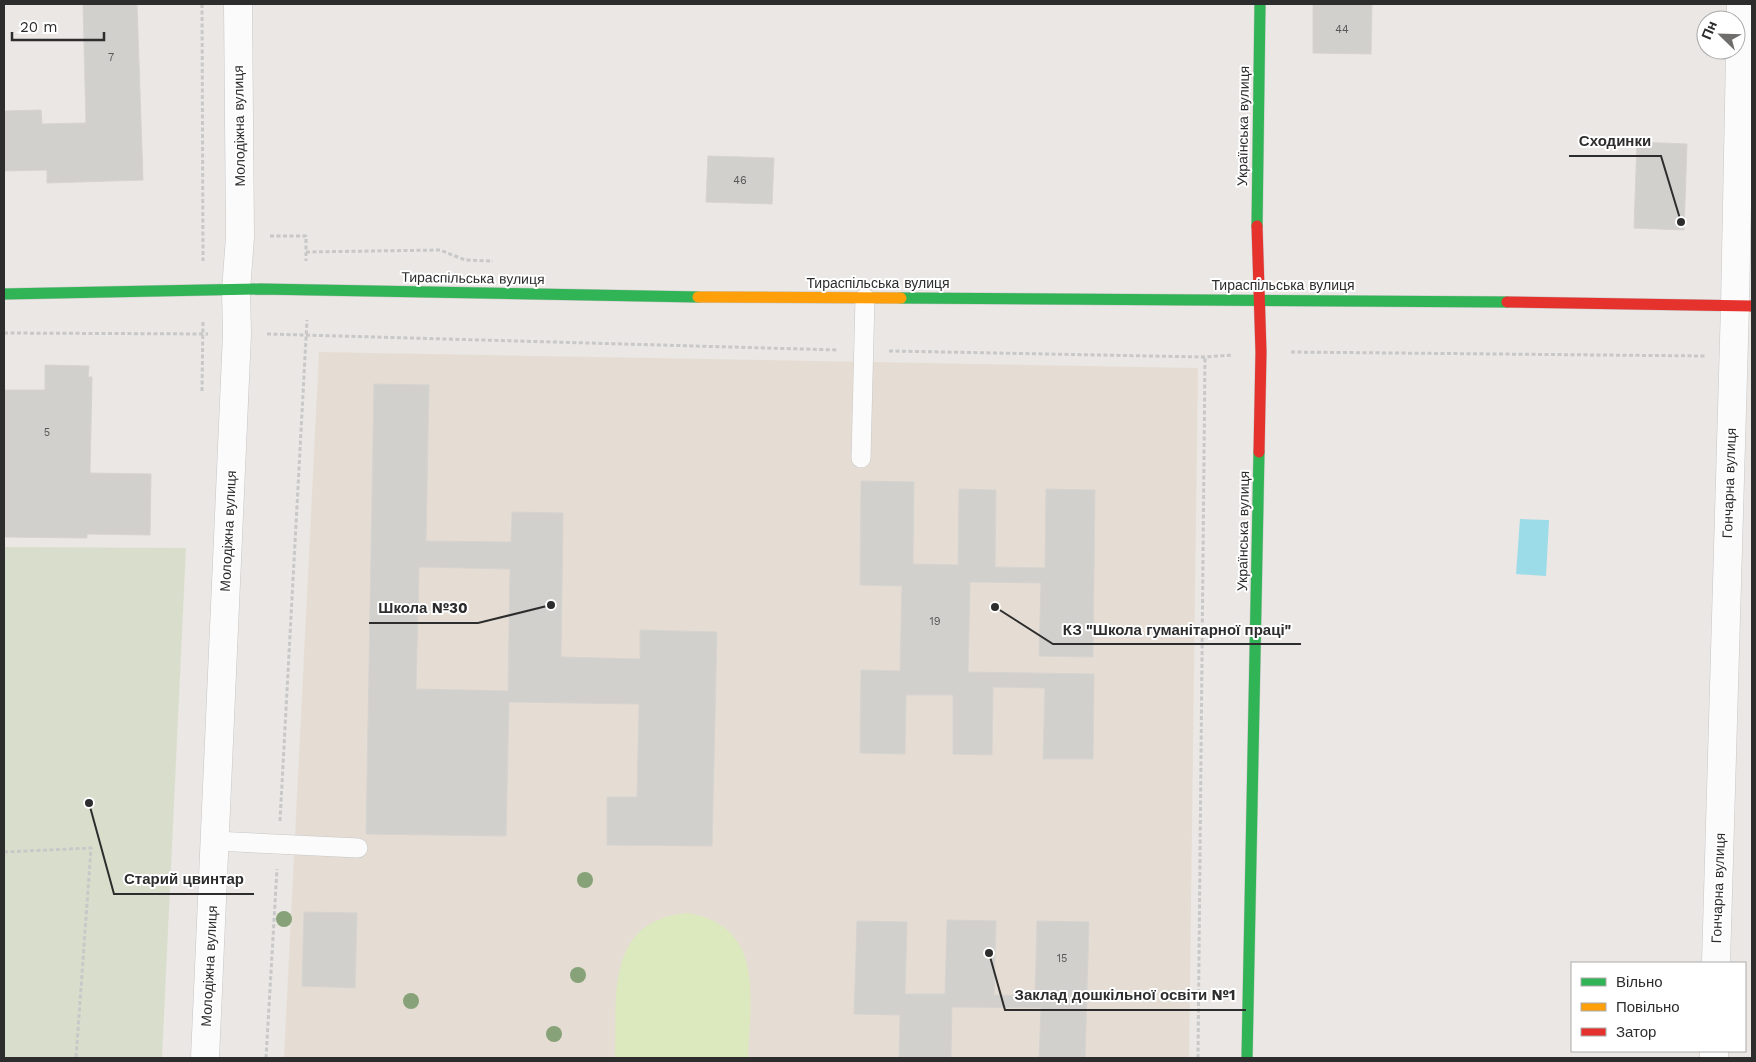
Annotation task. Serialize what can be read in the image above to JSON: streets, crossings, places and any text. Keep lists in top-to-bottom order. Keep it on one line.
{"streets":{"street":["Молодіжна вулиця","Українська вулиця","Тираспільська вулиця","Гончарна вулиця"]},"crossings":[["Молодіжна вулиця","Тираспільська вулиця"],["Українська вулиця","Тираспільська вулиця"],["Тираспільська вулиця","Гончарна вулиця"]],"places":["Сходинки","Школа №30","КЗ \"Школа гуманітарної праці\"","Старий цвинтар","Заклад дошкільної освіти №1"],"house_numbers":["44","7","46","5","19","15"],"legend":["Вільно","Повільно","Затор"],"scale_bar":"20 m","north":"top left"}
